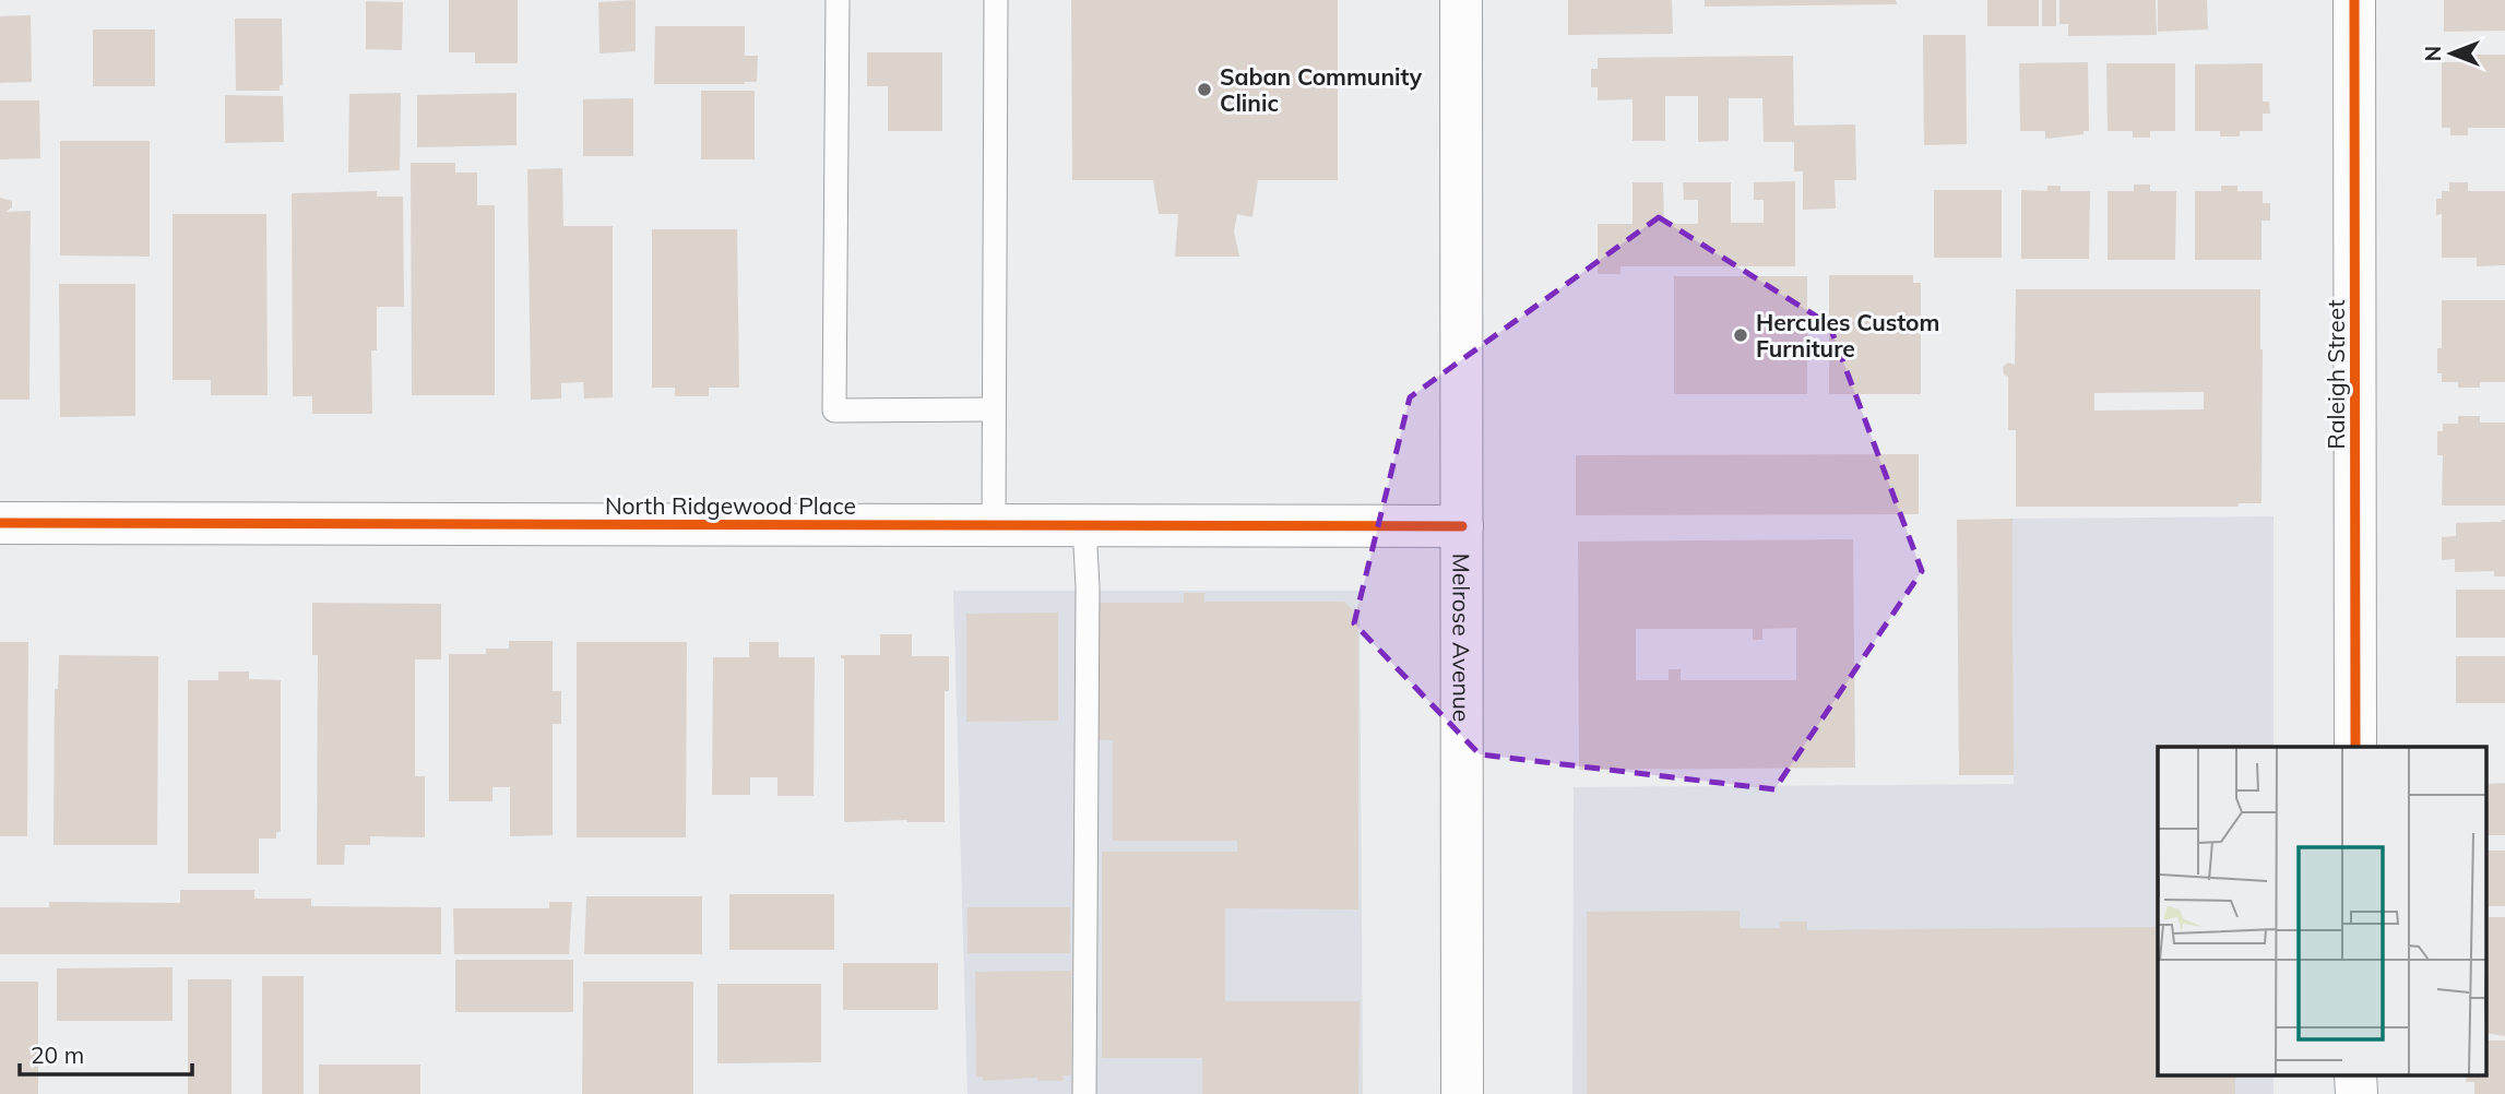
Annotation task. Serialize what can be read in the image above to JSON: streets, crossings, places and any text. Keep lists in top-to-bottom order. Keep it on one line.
{"streets":{"street":["Raleigh Street","North Ridgewood Place","Melrose Avenue"]},"crossings":[["North Ridgewood Place","Melrose Avenue"]],"places":["Saban Community Clinic","Hercules Custom Furniture"],"scale_bar":"20 m","north":"left"}
